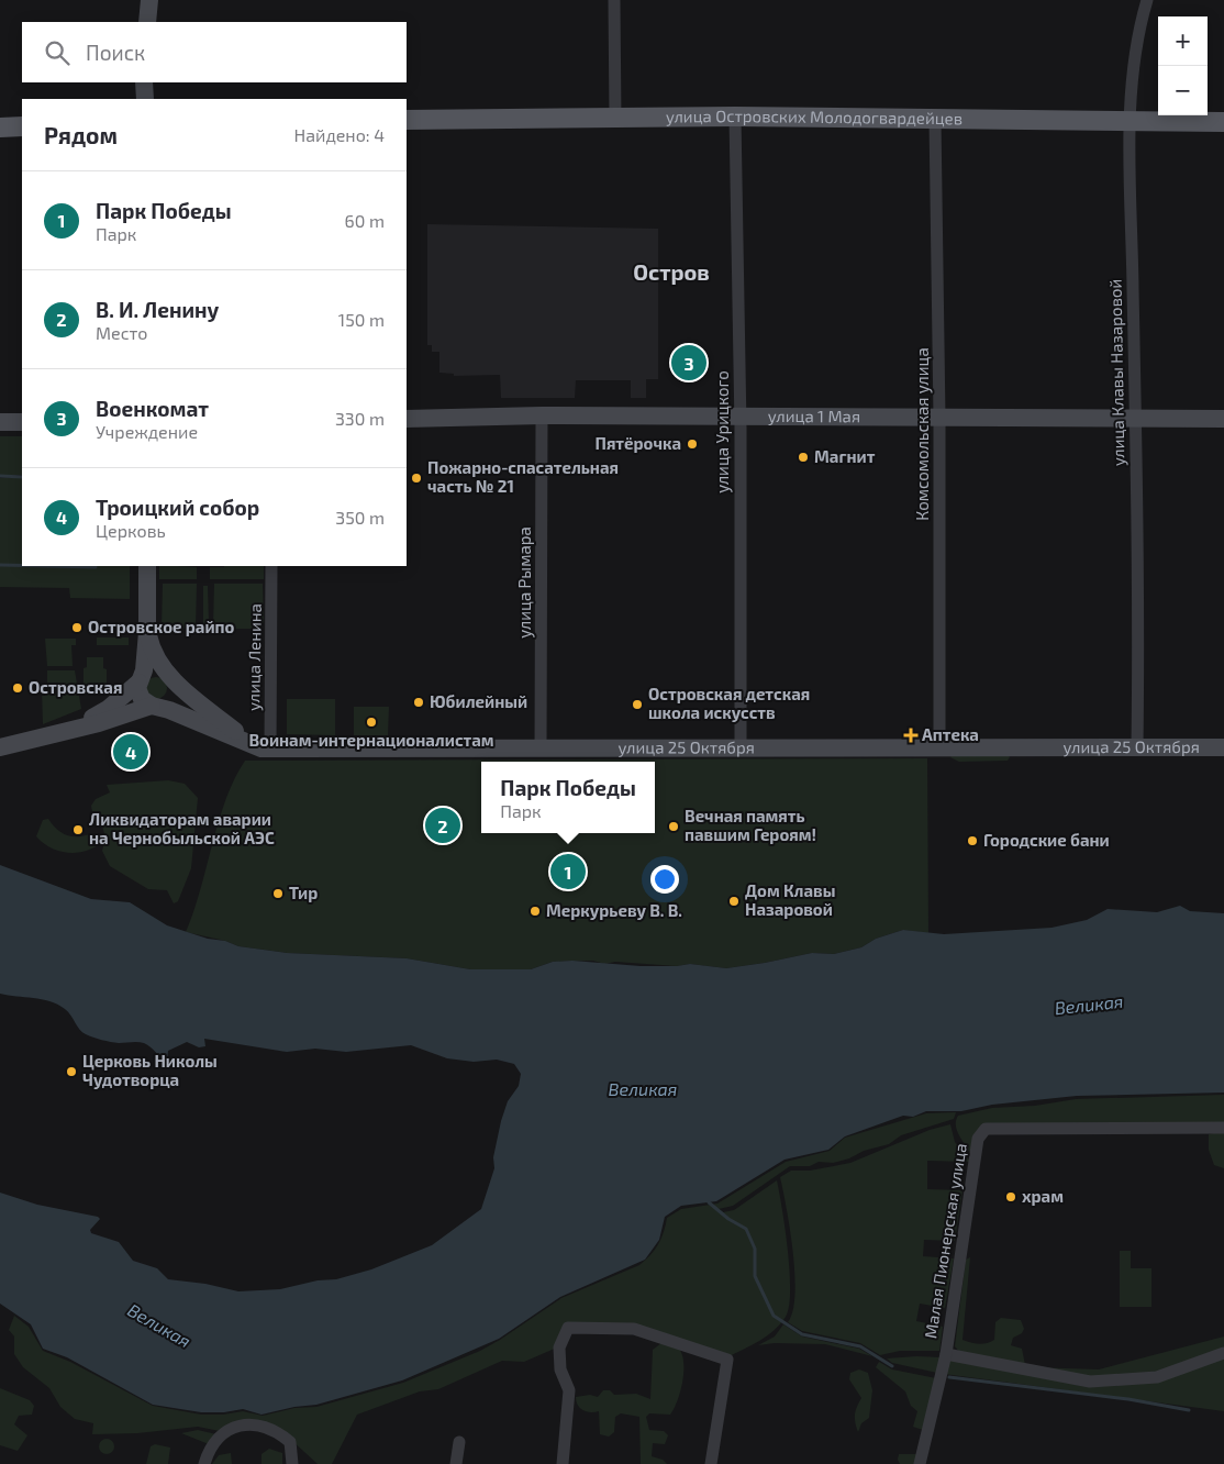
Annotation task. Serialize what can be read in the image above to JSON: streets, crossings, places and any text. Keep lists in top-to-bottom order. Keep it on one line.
{"streets":{"main road":["улица Островских Молодогвардейцев","улица 1 Мая","улица 25 Октября"],"street":["улица Клавы Назаровой","улица Урицкого","Комсомольская улица","улица Рымара","улица Ленина","Малая Пионерская улица"]},"crossings":[["улица Островских Молодогвардейцев","улица Клавы Назаровой"],["улица Островских Молодогвардейцев","улица Урицкого"],["улица Островских Молодогвардейцев","Комсомольская улица"],["улица Клавы Назаровой","улица 1 Мая"],["улица Клавы Назаровой","улица 25 Октября"],["улица 1 Мая","улица Урицкого"],["улица 1 Мая","Комсомольская улица"],["улица 1 Мая","улица Рымара"],["улица Урицкого","улица 25 Октября"],["Комсомольская улица","улица 25 Октября"],["улица Рымара","улица 25 Октября"],["улица Ленина","улица 25 Октября"]],"districts":["Остров"],"water":["Великая"],"places":{"other":["Пятёрочка","Магнит","Пожарно-спасательная часть № 21","Островское райпо","Островская","Юбилейный","Островская детская школа искусств","Воинам-интернационалистам","Вечная память павшим Героям!","Ликвидаторам аварии на Чернобыльской АЭС","Городские бани","Тир","Дом Клавы Назаровой","Меркурьеву В. В.","Церковь Николы Чудотворца","храм"],"health":["Аптека"]},"page":{"map_buttons":["+","−"],"search":"Поиск","heading":["Рядом","Найдено: 4"],"list":[{"mark":"1","name":"Парк Победы","note":"Парк","value":"60 m"},{"mark":"2","name":"В. И. Ленину","note":"Место","value":"150 m"},{"mark":"3","name":"Военкомат","note":"Учреждение","value":"330 m"},{"mark":"4","name":"Троицкий собор","note":"Церковь","value":"350 m"}],"pins":["3","4","2","1"],"popup":["Парк Победы","Парк"]}}
